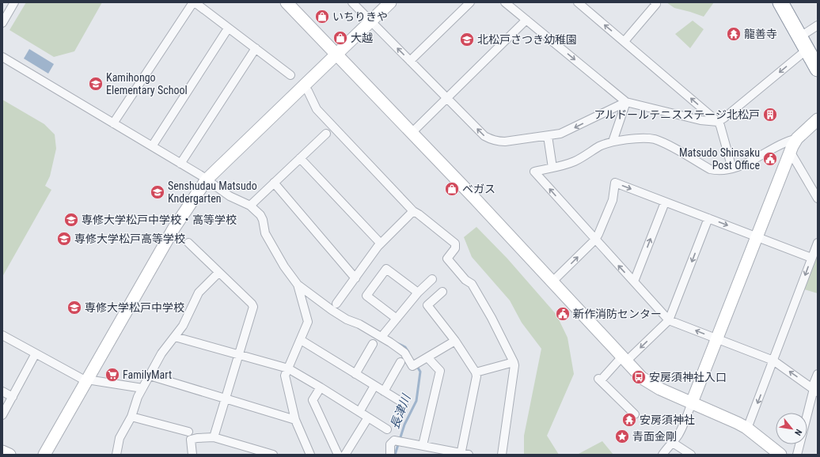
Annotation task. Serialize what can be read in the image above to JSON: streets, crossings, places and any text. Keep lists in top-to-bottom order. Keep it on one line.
{"water":["長津川"],"places":{"shop":["いちりきや","大越","ベガス"],"temple":["龍善寺","安房須神社"],"school or university":["北松戸さつき幼稚園","Kamihongo Elementary School","Senshudau Matsudo Kndergarten","専修大学松戸中学校・高等学校","専修大学松戸高等学校","専修大学松戸中学校"],"building":["アルドールテニスステージ北松戸"],"public building":["Matsudo Shinsaku Post Office","新作消防センター"],"supermarket":["FamilyMart"],"bus stop":["安房須神社入口"],"place":["青面金剛"]},"north":"bottom right"}
